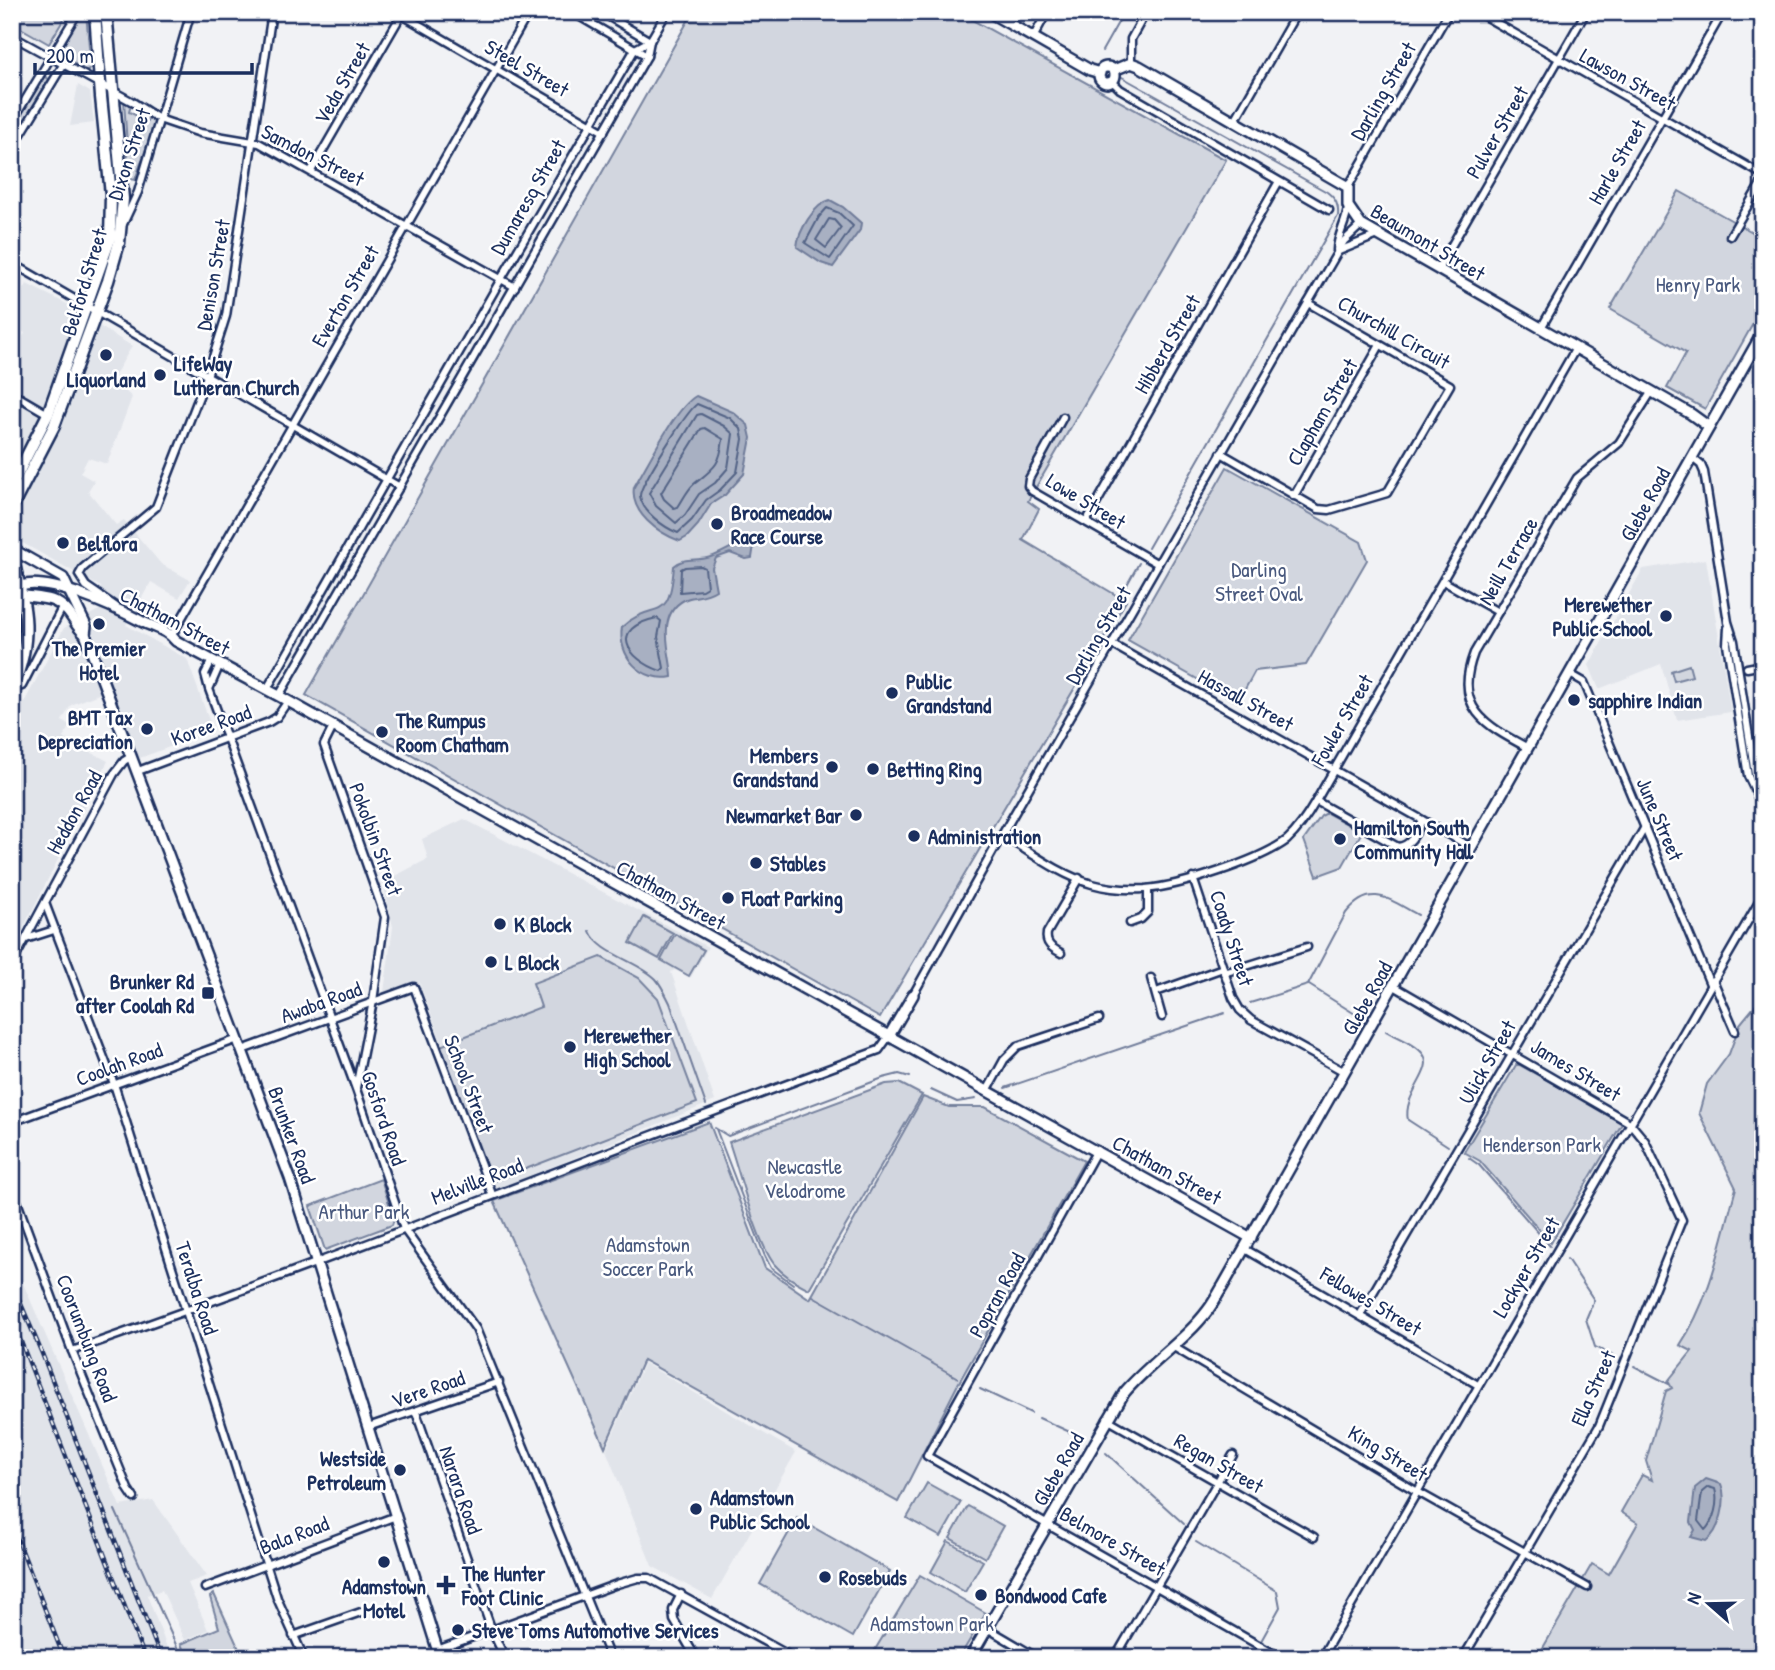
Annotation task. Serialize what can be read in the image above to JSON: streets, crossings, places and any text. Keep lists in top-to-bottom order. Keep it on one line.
{"streets":{"main road":["Darling Street","Beaumont Street","Belford Street","Glebe Road","Chatham Street","Brunker Road"],"street":["Steel Street","Lawson Street","Veda Street","Pulver Street","Dixon Street","Samdon Street","Harle Street","Dumaresq Street","Denison Street","Everton Street","Churchill Circuit","Hibberd Street","Clapham Street","Lowe Street","Neill Terrace","Hassall Street","Fowler Street","Koree Road","Heddon Road","June Street","Pokolbin Street","Coady Street","Awaba Road","Ulick Street","Coolah Road","James Street","School Street","Gosford Road","Melville Road","Lockyer Street","Teralba Road","Popran Road","Fellowes Street","Coorumbung Road","Ella Street","Vere Road","King Street","Regan Street","Narara Road","Bala Road","Belmore Street"]},"crossings":[["Steel Street","Veda Street"],["Steel Street","Dumaresq Street"],["Steel Street","Everton Street"],["Lawson Street","Pulver Street"],["Lawson Street","Harle Street"],["Veda Street","Samdon Street"],["Darling Street","Beaumont Street"],["Darling Street","Churchill Circuit"],["Darling Street","Lowe Street"],["Darling Street","Chatham Street"],["Darling Street","Hassall Street"],["Darling Street","Fowler Street"],["Darling Street","Melville Road"],["Pulver Street","Beaumont Street"],["Dixon Street","Samdon Street"],["Dixon Street","Belford Street"],["Samdon Street","Dumaresq Street"],["Samdon Street","Denison Street"],["Samdon Street","Belford Street"],["Samdon Street","Everton Street"],["Harle Street","Beaumont Street"],["Dumaresq Street","Chatham Street"],["Beaumont Street","Glebe Road"],["Beaumont Street","Neill Terrace"],["Beaumont Street","Fowler Street"],["Denison Street","Chatham Street"],["Everton Street","Chatham Street"],["Churchill Circuit","Clapham Street"],["Hibberd Street","Lowe Street"],["Glebe Road","Neill Terrace"],["Glebe Road","Chatham Street"],["Glebe Road","Hassall Street"],["Glebe Road","June Street"],["Glebe Road","Coady Street"],["Glebe Road","James Street"],["Glebe Road","Fellowes Street"],["Glebe Road","King Street"],["Glebe Road","Regan Street"],["Glebe Road","Belmore Street"],["Chatham Street","Koree Road"],["Chatham Street","Pokolbin Street"],["Chatham Street","Gosford Road"],["Chatham Street","Brunker Road"],["Chatham Street","Melville Road"],["Chatham Street","Popran Road"],["Hassall Street","Fowler Street"],["Fowler Street","Coady Street"],["Koree Road","Gosford Road"],["Koree Road","Brunker Road"],["Heddon Road","Brunker Road"],["Heddon Road","Teralba Road"],["June Street","Ulick Street"],["June Street","Lockyer Street"],["Pokolbin Street","Awaba Road"],["Pokolbin Street","Gosford Road"],["Awaba Road","School Street"],["Awaba Road","Gosford Road"],["Awaba Road","Brunker Road"],["Ulick Street","James Street"],["Ulick Street","Fellowes Street"],["Coolah Road","Brunker Road"],["Coolah Road","Teralba Road"],["James Street","Lockyer Street"],["James Street","Ella Street"],["School Street","Melville Road"],["Gosford Road","Melville Road"],["Gosford Road","Vere Road"],["Brunker Road","Melville Road"],["Brunker Road","Vere Road"],["Brunker Road","Bala Road"],["Melville Road","Teralba Road"],["Melville Road","Coorumbung Road"],["Lockyer Street","Fellowes Street"],["Lockyer Street","Ella Street"],["Lockyer Street","King Street"],["Teralba Road","Bala Road"],["Popran Road","Belmore Street"],["Ella Street","King Street"],["Vere Road","Narara Road"]],"parks":["Henry Park","Darling Street Oval","Henderson Park","Newcastle Velodrome","Arthur Park","Adamstown Soccer Park","Adamstown Park"],"places":{"other":["Liquorland","LifeWay Lutheran Church","Broadmeadow Race Course","Belflora","Merewether Public School","The Premier Hotel","Public Grandstand","sapphire Indian","BMT Tax Depreciation","The Rumpus Room Chatham","Members Grandstand","Betting Ring","Newmarket Bar","Administration","Hamilton South Community Hall","Stables","Float Parking","K Block","L Block","Merewether High School","Westside Petroleum","Adamstown Public School","Adamstown Motel","Rosebuds","Bondwood Cafe","Steve Toms Automotive Services"],"transit":["Brunker Rd after Coolah Rd"],"health":["The Hunter Foot Clinic"]},"scale_bar":"200 m","north":"left"}
